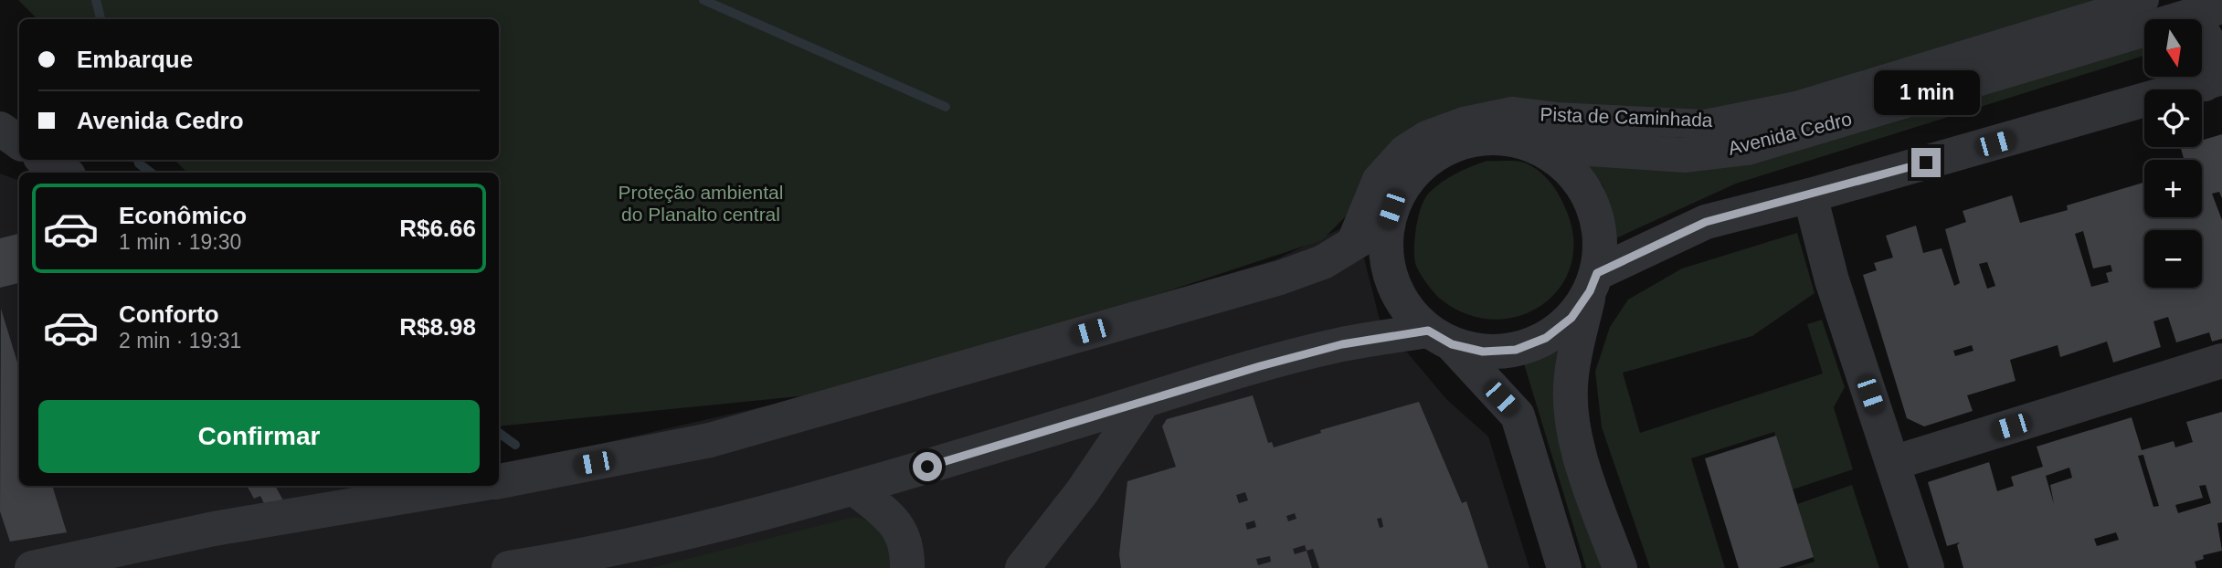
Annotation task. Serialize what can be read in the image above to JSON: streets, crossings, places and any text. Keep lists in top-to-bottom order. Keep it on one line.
{"streets":{"street":["Pista de Caminhada","Avenida Cedro"]},"parks":["Proteção ambiental do Planalto central"],"north":"bottom","page":{"map_buttons":["+","−"],"banner":["Embarque","Avenida Cedro"],"bubble":"1 min","list":[{"name":"Econômico","note":"1 min · 19:30","value":"R$6.66"},{"name":"Conforto","note":"2 min · 19:31","value":"R$8.98"}],"buttons":"Confirmar"}}
